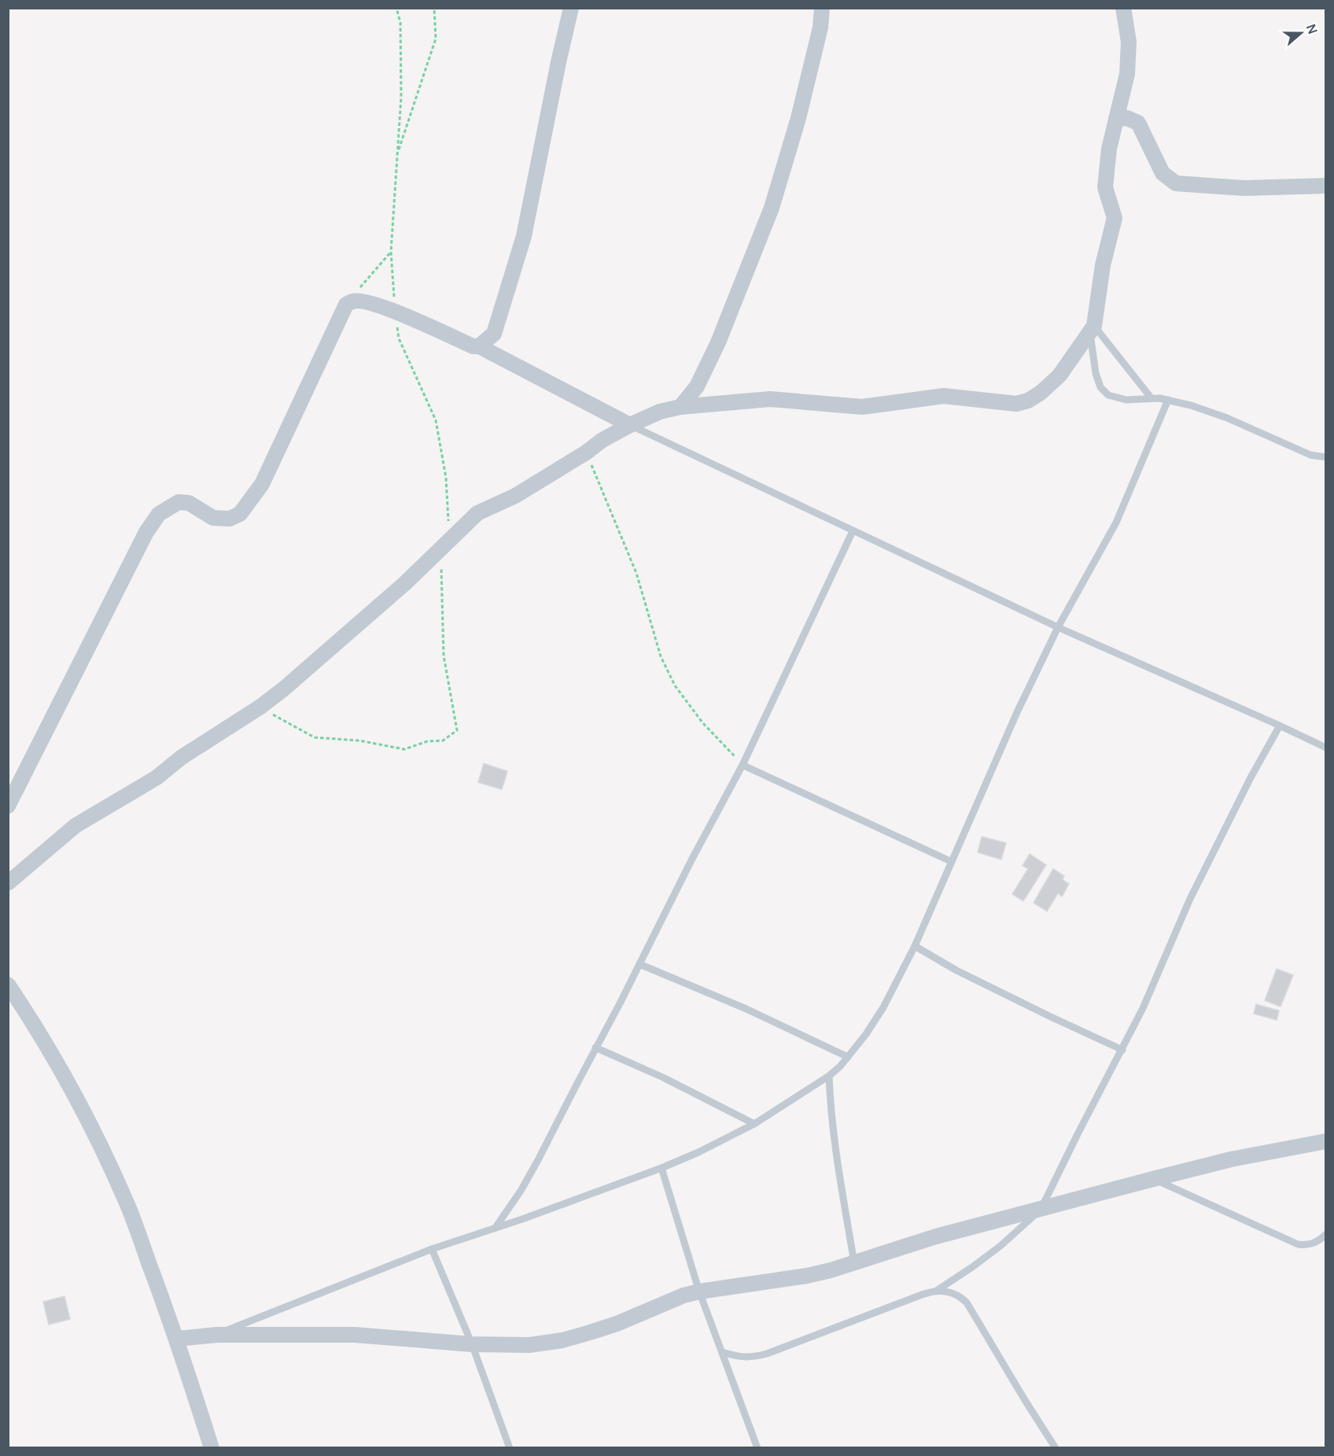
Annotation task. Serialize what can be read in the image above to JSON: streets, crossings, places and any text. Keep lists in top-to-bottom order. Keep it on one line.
{"north":"right"}
